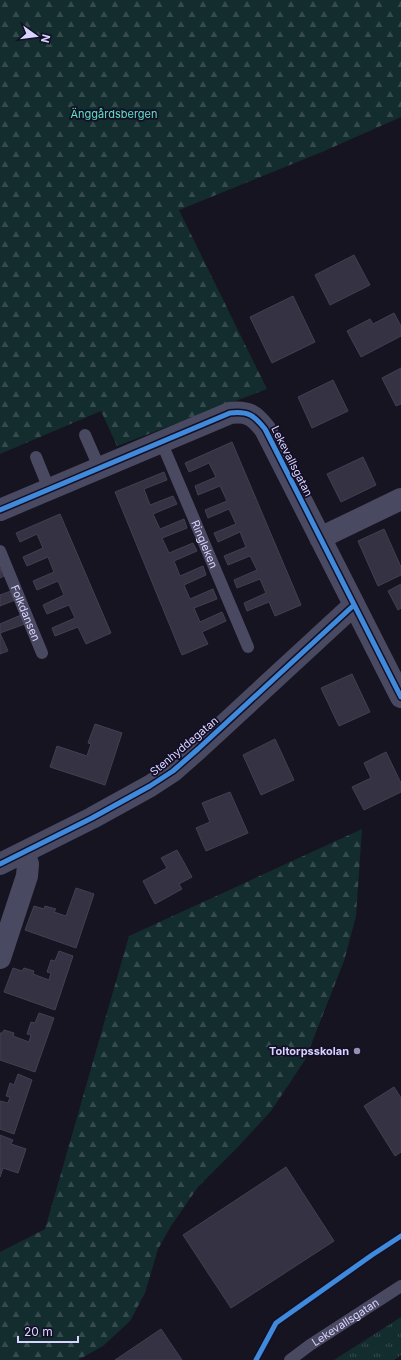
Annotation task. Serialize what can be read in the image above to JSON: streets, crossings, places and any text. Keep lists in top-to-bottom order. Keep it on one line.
{"streets":{"street":["Lekevallsgatan","Stenhyddegatan"],"lane":["Ringleken","Folkdansen"]},"crossings":[["Lekevallsgatan","Ringleken"],["Lekevallsgatan","Stenhyddegatan"]],"parks":["Änggårdsbergen"],"places":["Toltorpsskolan"],"scale_bar":"20 m","north":"right"}
